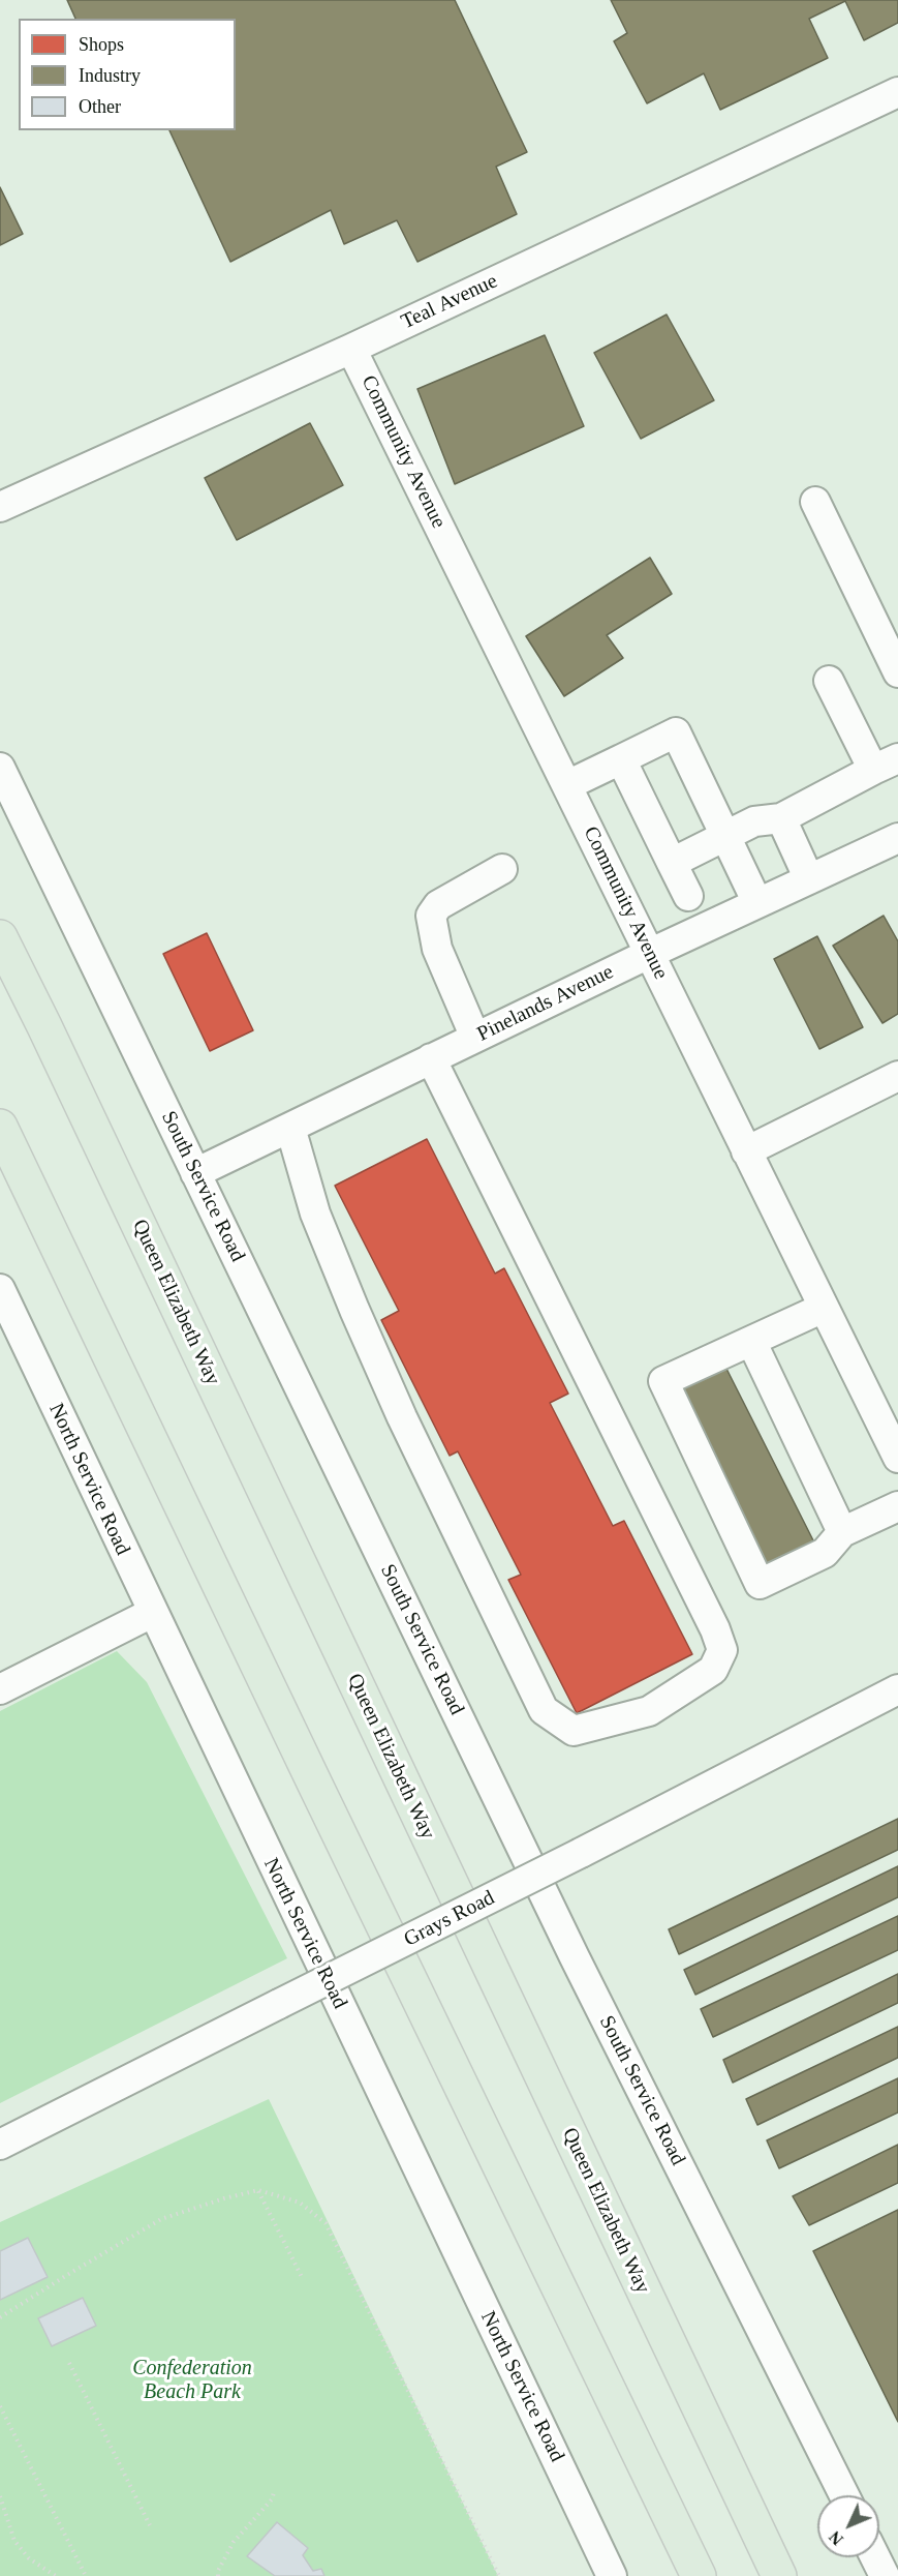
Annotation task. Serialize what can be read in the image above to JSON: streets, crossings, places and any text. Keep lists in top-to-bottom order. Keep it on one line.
{"streets":{"highway":["Queen Elizabeth Way"],"street":["Teal Avenue","Community Avenue","Pinelands Avenue","South Service Road","North Service Road","Grays Road"]},"crossings":[["Teal Avenue","Community Avenue"],["Community Avenue","Pinelands Avenue"],["Pinelands Avenue","South Service Road"]],"parks":["Confederation Beach Park"],"legend":["Shops","Industry","Other"],"north":"bottom left"}
